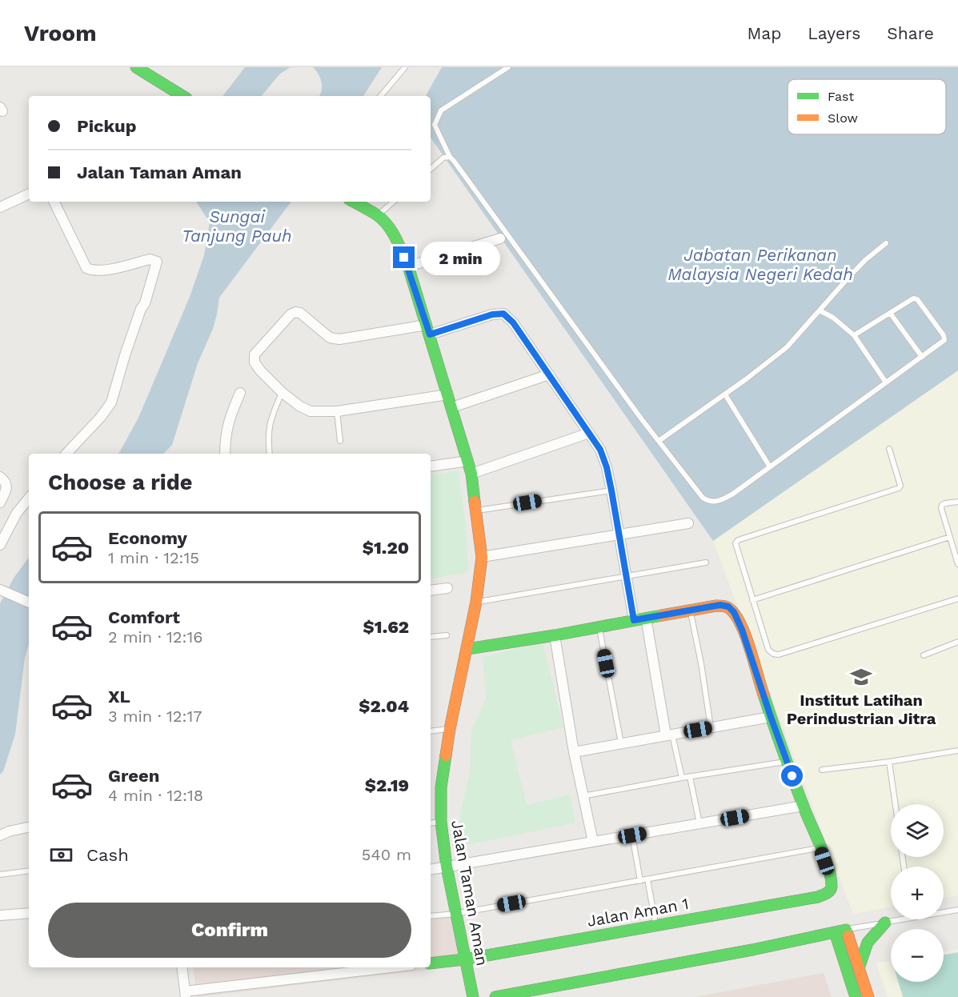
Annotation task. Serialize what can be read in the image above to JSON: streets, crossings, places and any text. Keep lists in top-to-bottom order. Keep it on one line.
{"streets":{"street":["Jalan Taman Aman","Jalan Aman 1"]},"crossings":[["Jalan Taman Aman","Jalan Aman 1"]],"water":["Sungai Tanjung Pauh","Jabatan Perikanan Malaysia Negeri Kedah"],"places":{"school or university":["Institut Latihan Perindustrian Jitra"]},"legend":["Fast","Slow"],"page":{"header":"Vroom","nav":["Map","Layers","Share"],"banner":["Pickup","Jalan Taman Aman"],"bubble":"2 min","heading":"Choose a ride","list":[{"name":"Economy","note":"1 min · 12:15","value":"$1.20"},{"name":"Comfort","note":"2 min · 12:16","value":"$1.62"},{"name":"XL","note":"3 min · 12:17","value":"$2.04"},{"name":"Green","note":"4 min · 12:18","value":"$2.19"}],"map_buttons":["+","−"],"pay":["Cash","540 m"],"buttons":"Confirm"}}
